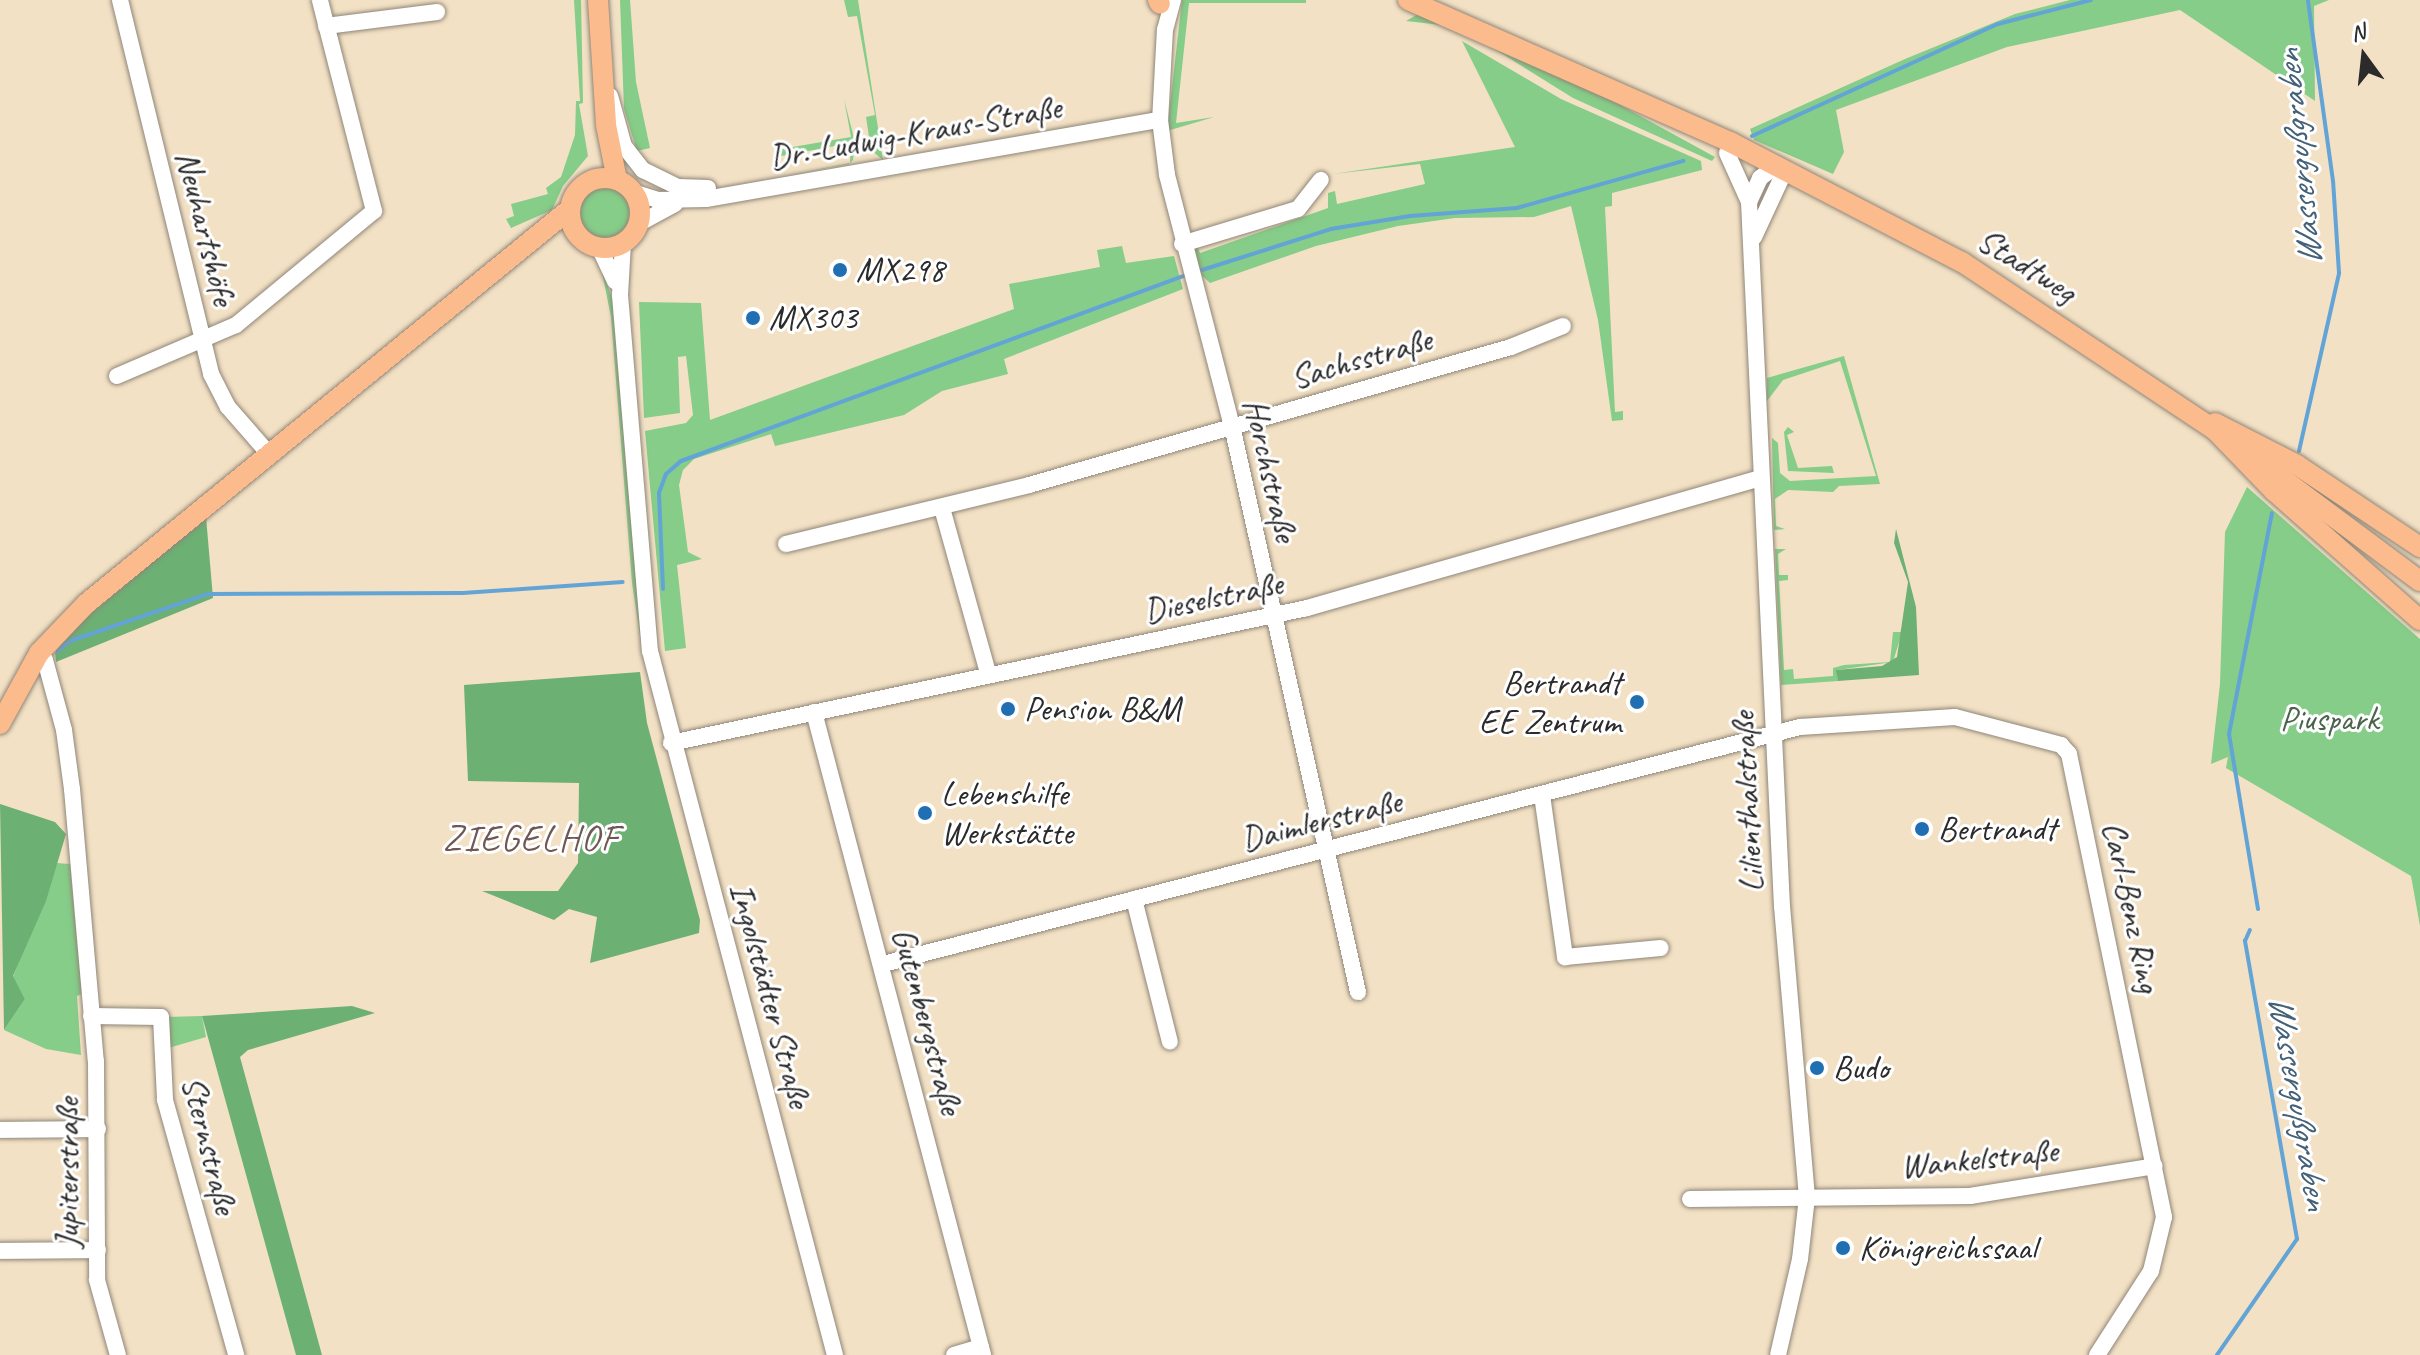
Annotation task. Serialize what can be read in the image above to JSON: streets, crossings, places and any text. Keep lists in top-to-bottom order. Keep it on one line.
{"streets":{"main road":["Stadtweg"],"street":["Dr.-Ludwig-Kraus-Straße","Neuhartshöfe","Sachsstraße","Horchstraße","Dieselstraße","Lilienthalstraße","Daimlerstraße","Carl-Benz Ring","Ingolstädter Straße","Gutenbergstraße","Sternstraße","Wankelstraße","Jupiterstraße"]},"crossings":[["Dr.-Ludwig-Kraus-Straße","Horchstraße"],["Stadtweg","Lilienthalstraße"],["Sachsstraße","Horchstraße"],["Horchstraße","Dieselstraße"],["Horchstraße","Daimlerstraße"],["Dieselstraße","Lilienthalstraße"],["Dieselstraße","Ingolstädter Straße"],["Dieselstraße","Gutenbergstraße"],["Lilienthalstraße","Daimlerstraße"],["Lilienthalstraße","Carl-Benz Ring"],["Lilienthalstraße","Wankelstraße"],["Daimlerstraße","Carl-Benz Ring"],["Daimlerstraße","Gutenbergstraße"],["Carl-Benz Ring","Wankelstraße"],["Sternstraße","Jupiterstraße"]],"districts":["ZIEGELHOF"],"water":["Wassergußgraben"],"parks":["Piuspark"],"places":["MX298","MX303","Bertrandt EE Zentrum","Pension B&M","Lebenshilfe Werkstätte","Bertrandt","Budo","Königreichssaal"],"north":"top"}
